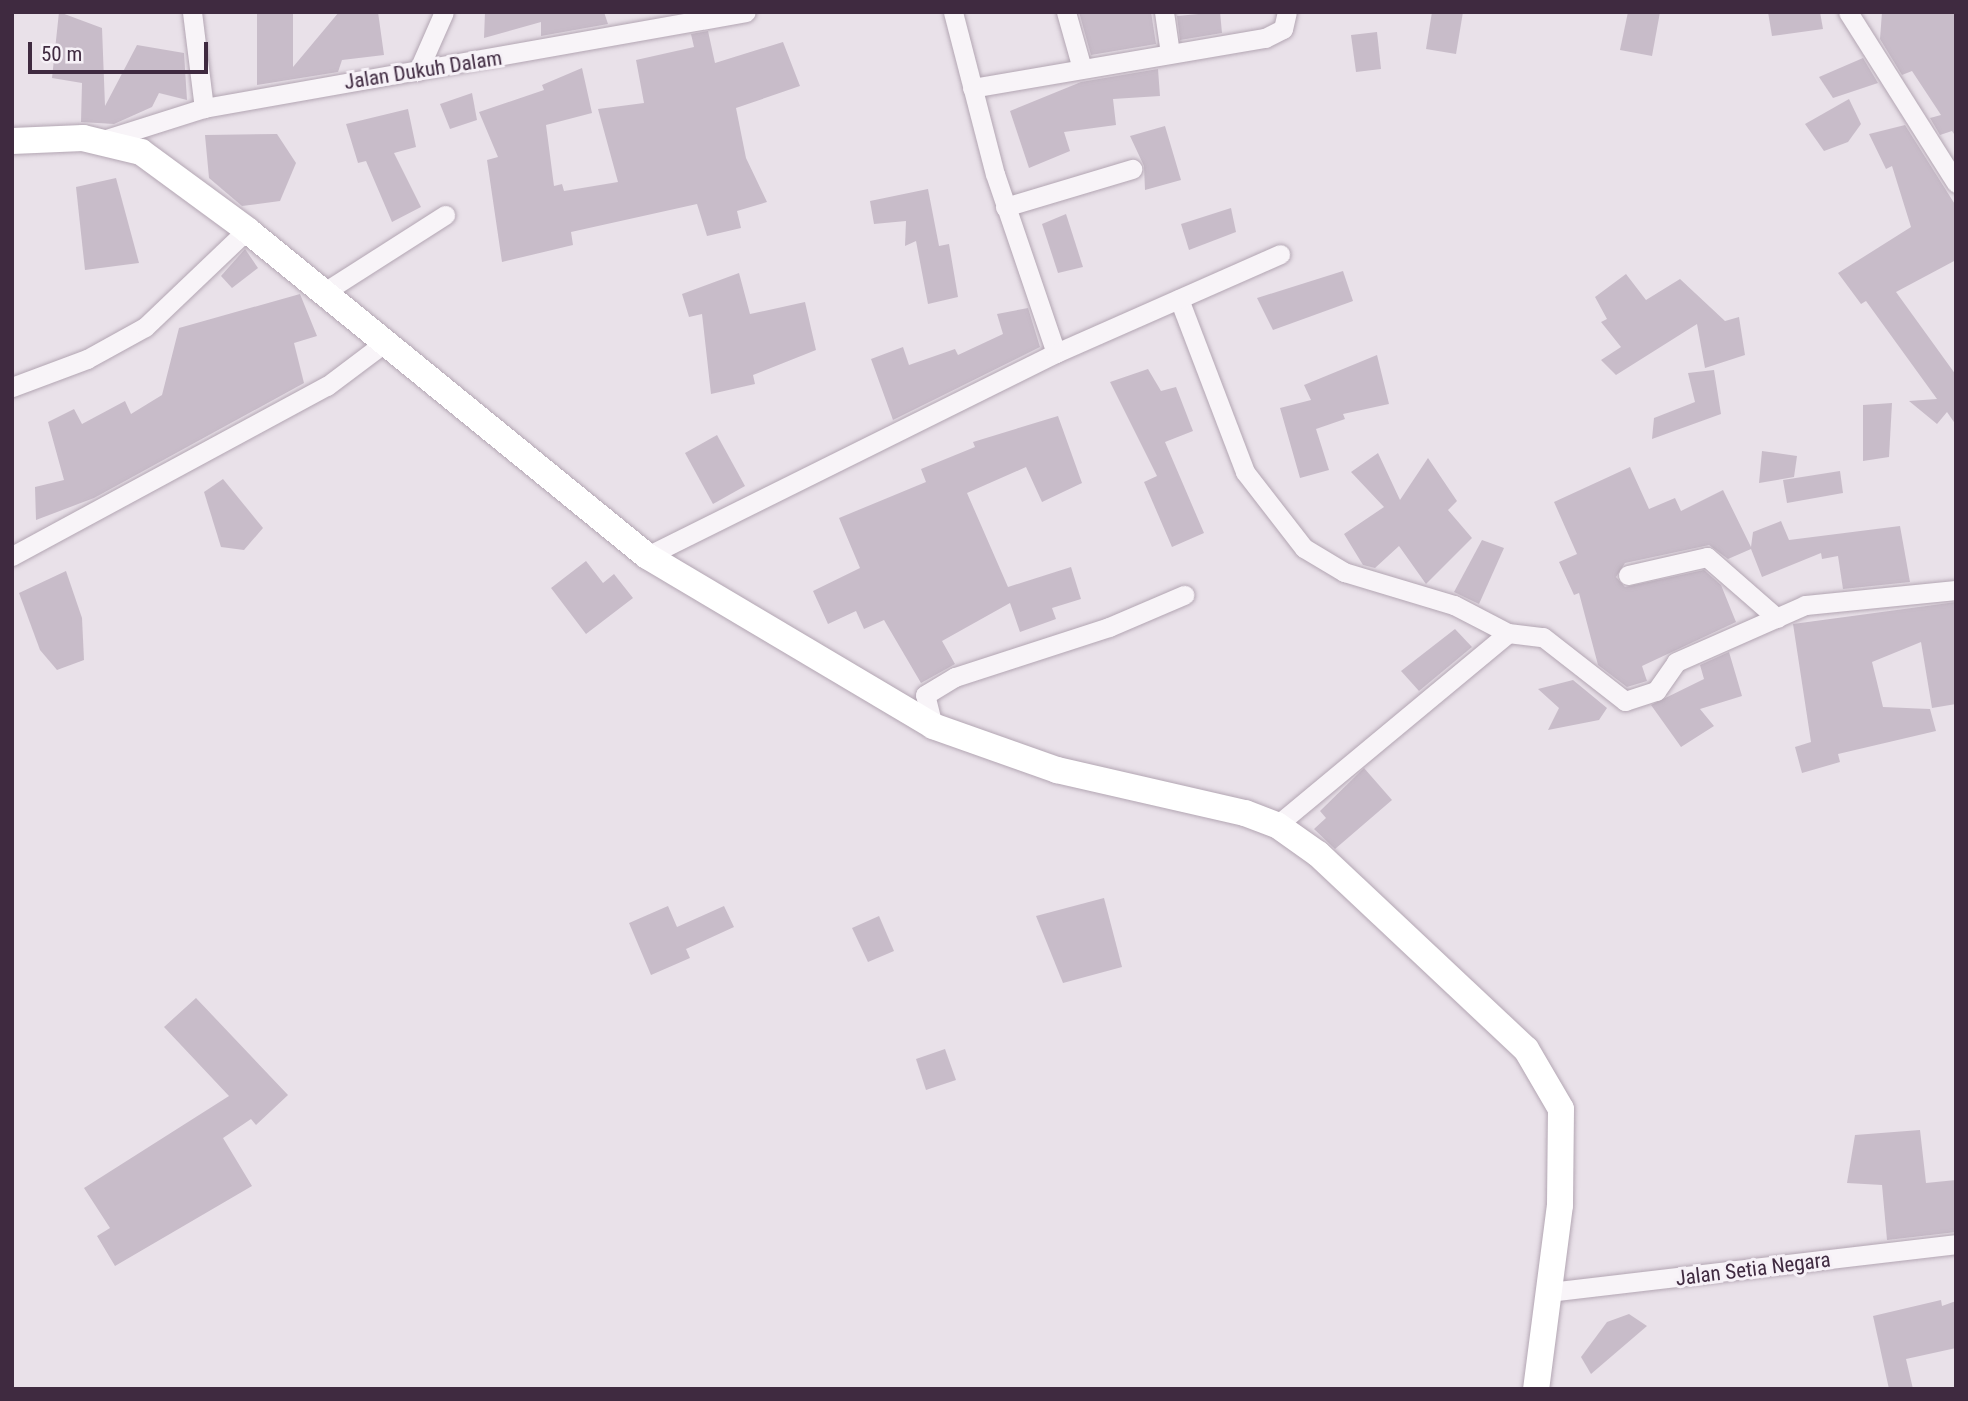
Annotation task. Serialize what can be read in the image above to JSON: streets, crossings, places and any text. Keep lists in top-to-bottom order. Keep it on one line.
{"streets":{"street":["Jalan Dukuh Dalam","Jalan Setia Negara"]},"scale_bar":"50 m"}
